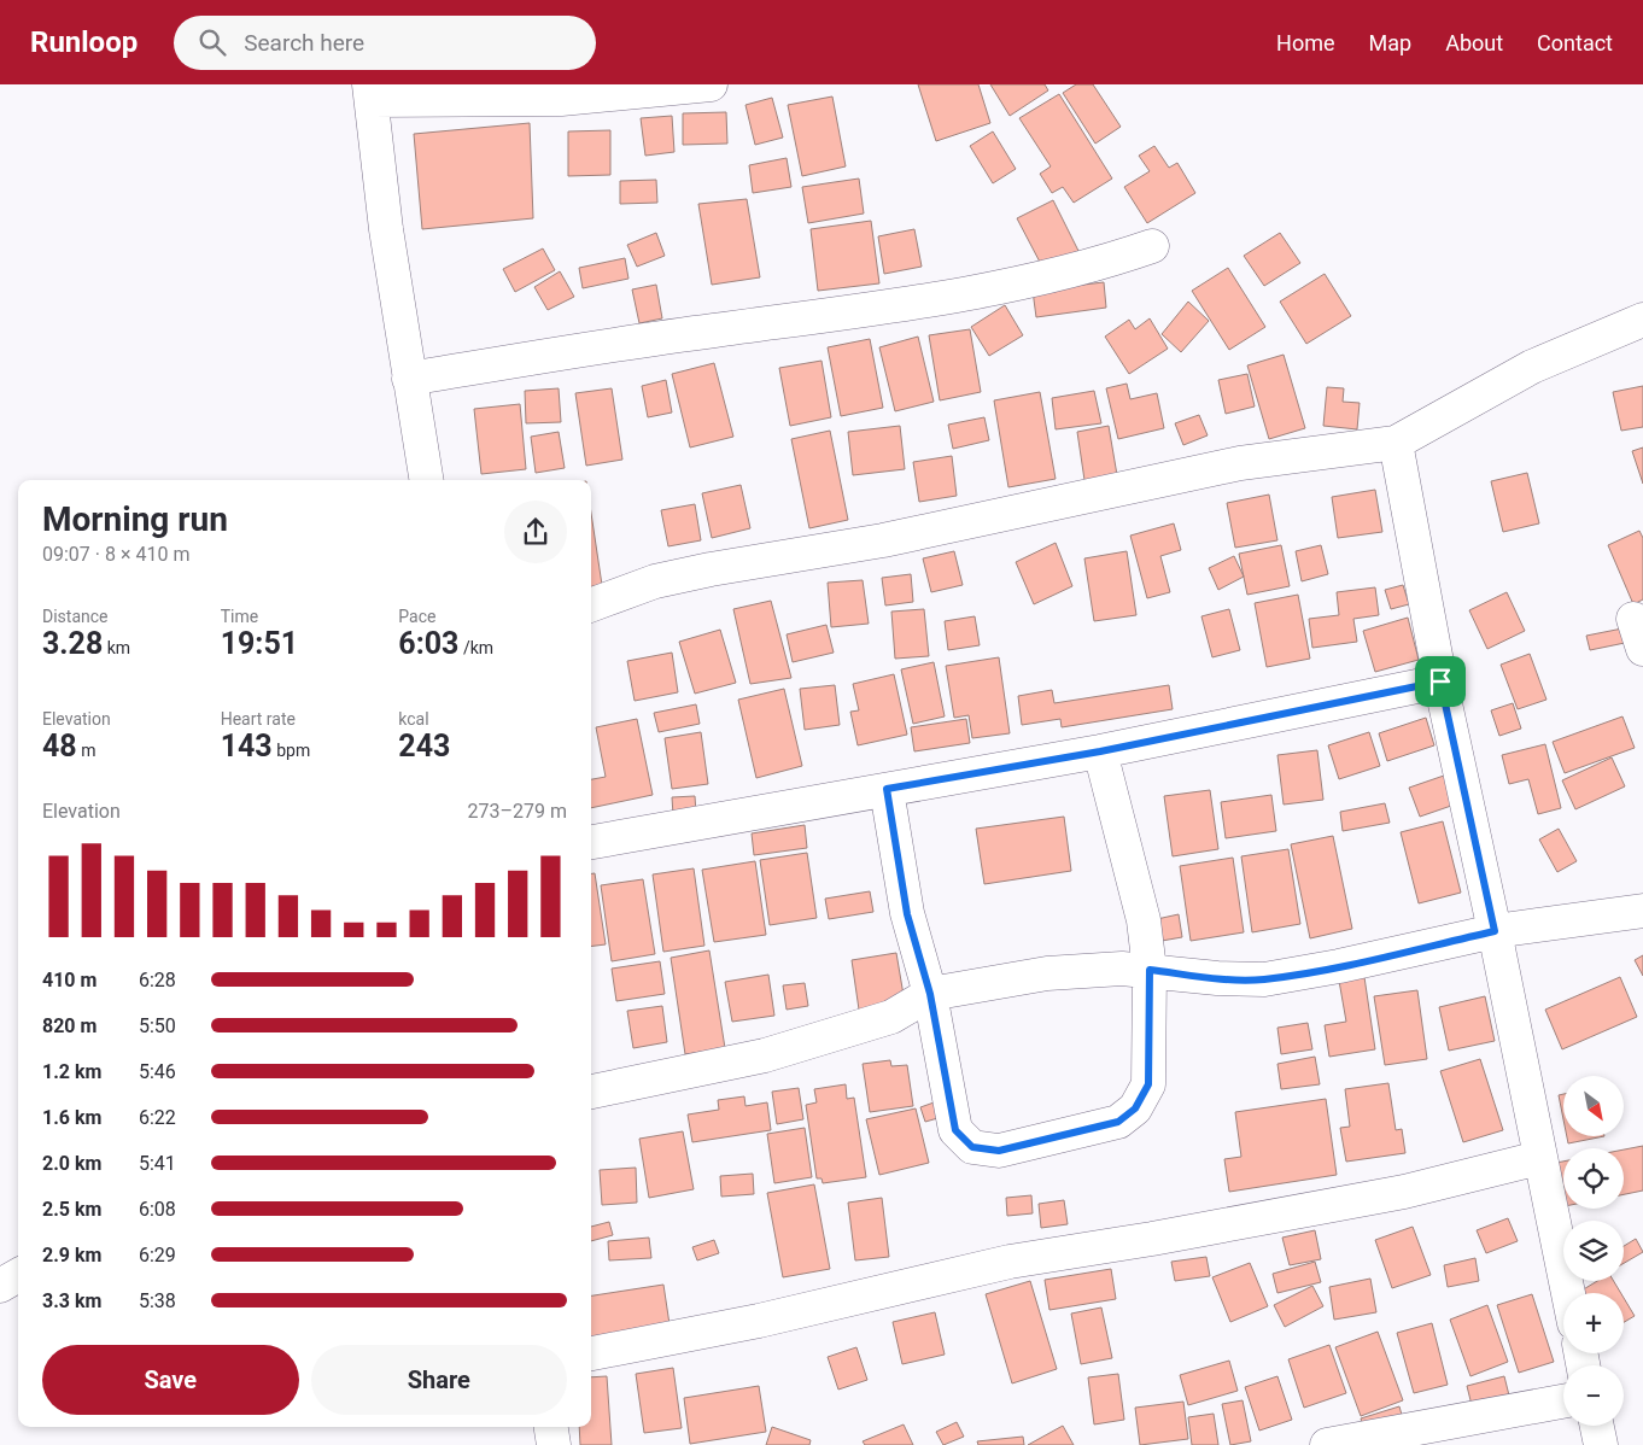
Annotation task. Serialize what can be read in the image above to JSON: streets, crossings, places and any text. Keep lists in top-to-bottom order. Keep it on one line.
{"north":"bottom right","page":{"header":"Runloop","search":"Search here","nav":["Home","Map","About","Contact"],"heading":["Morning run","09:07 · 8 × 410 m"],"stats":[["Distance","3.28 km"],["Time","19:51"],["Pace","6:03 /km"],["Elevation","48 m"],["Heart rate","143 bpm"],["kcal","243"]],"chart":["Elevation","273–279 m"],"list":[{"name":"410 m","note":"6:28"},{"name":"820 m","note":"5:50"},{"name":"1.2 km","note":"5:46"},{"name":"1.6 km","note":"6:22"},{"name":"2.0 km","note":"5:41"},{"name":"2.5 km","note":"6:08"},{"name":"2.9 km","note":"6:29"},{"name":"3.3 km","note":"5:38"}],"map_buttons":["+","−"],"buttons":["Save","Share"]}}
